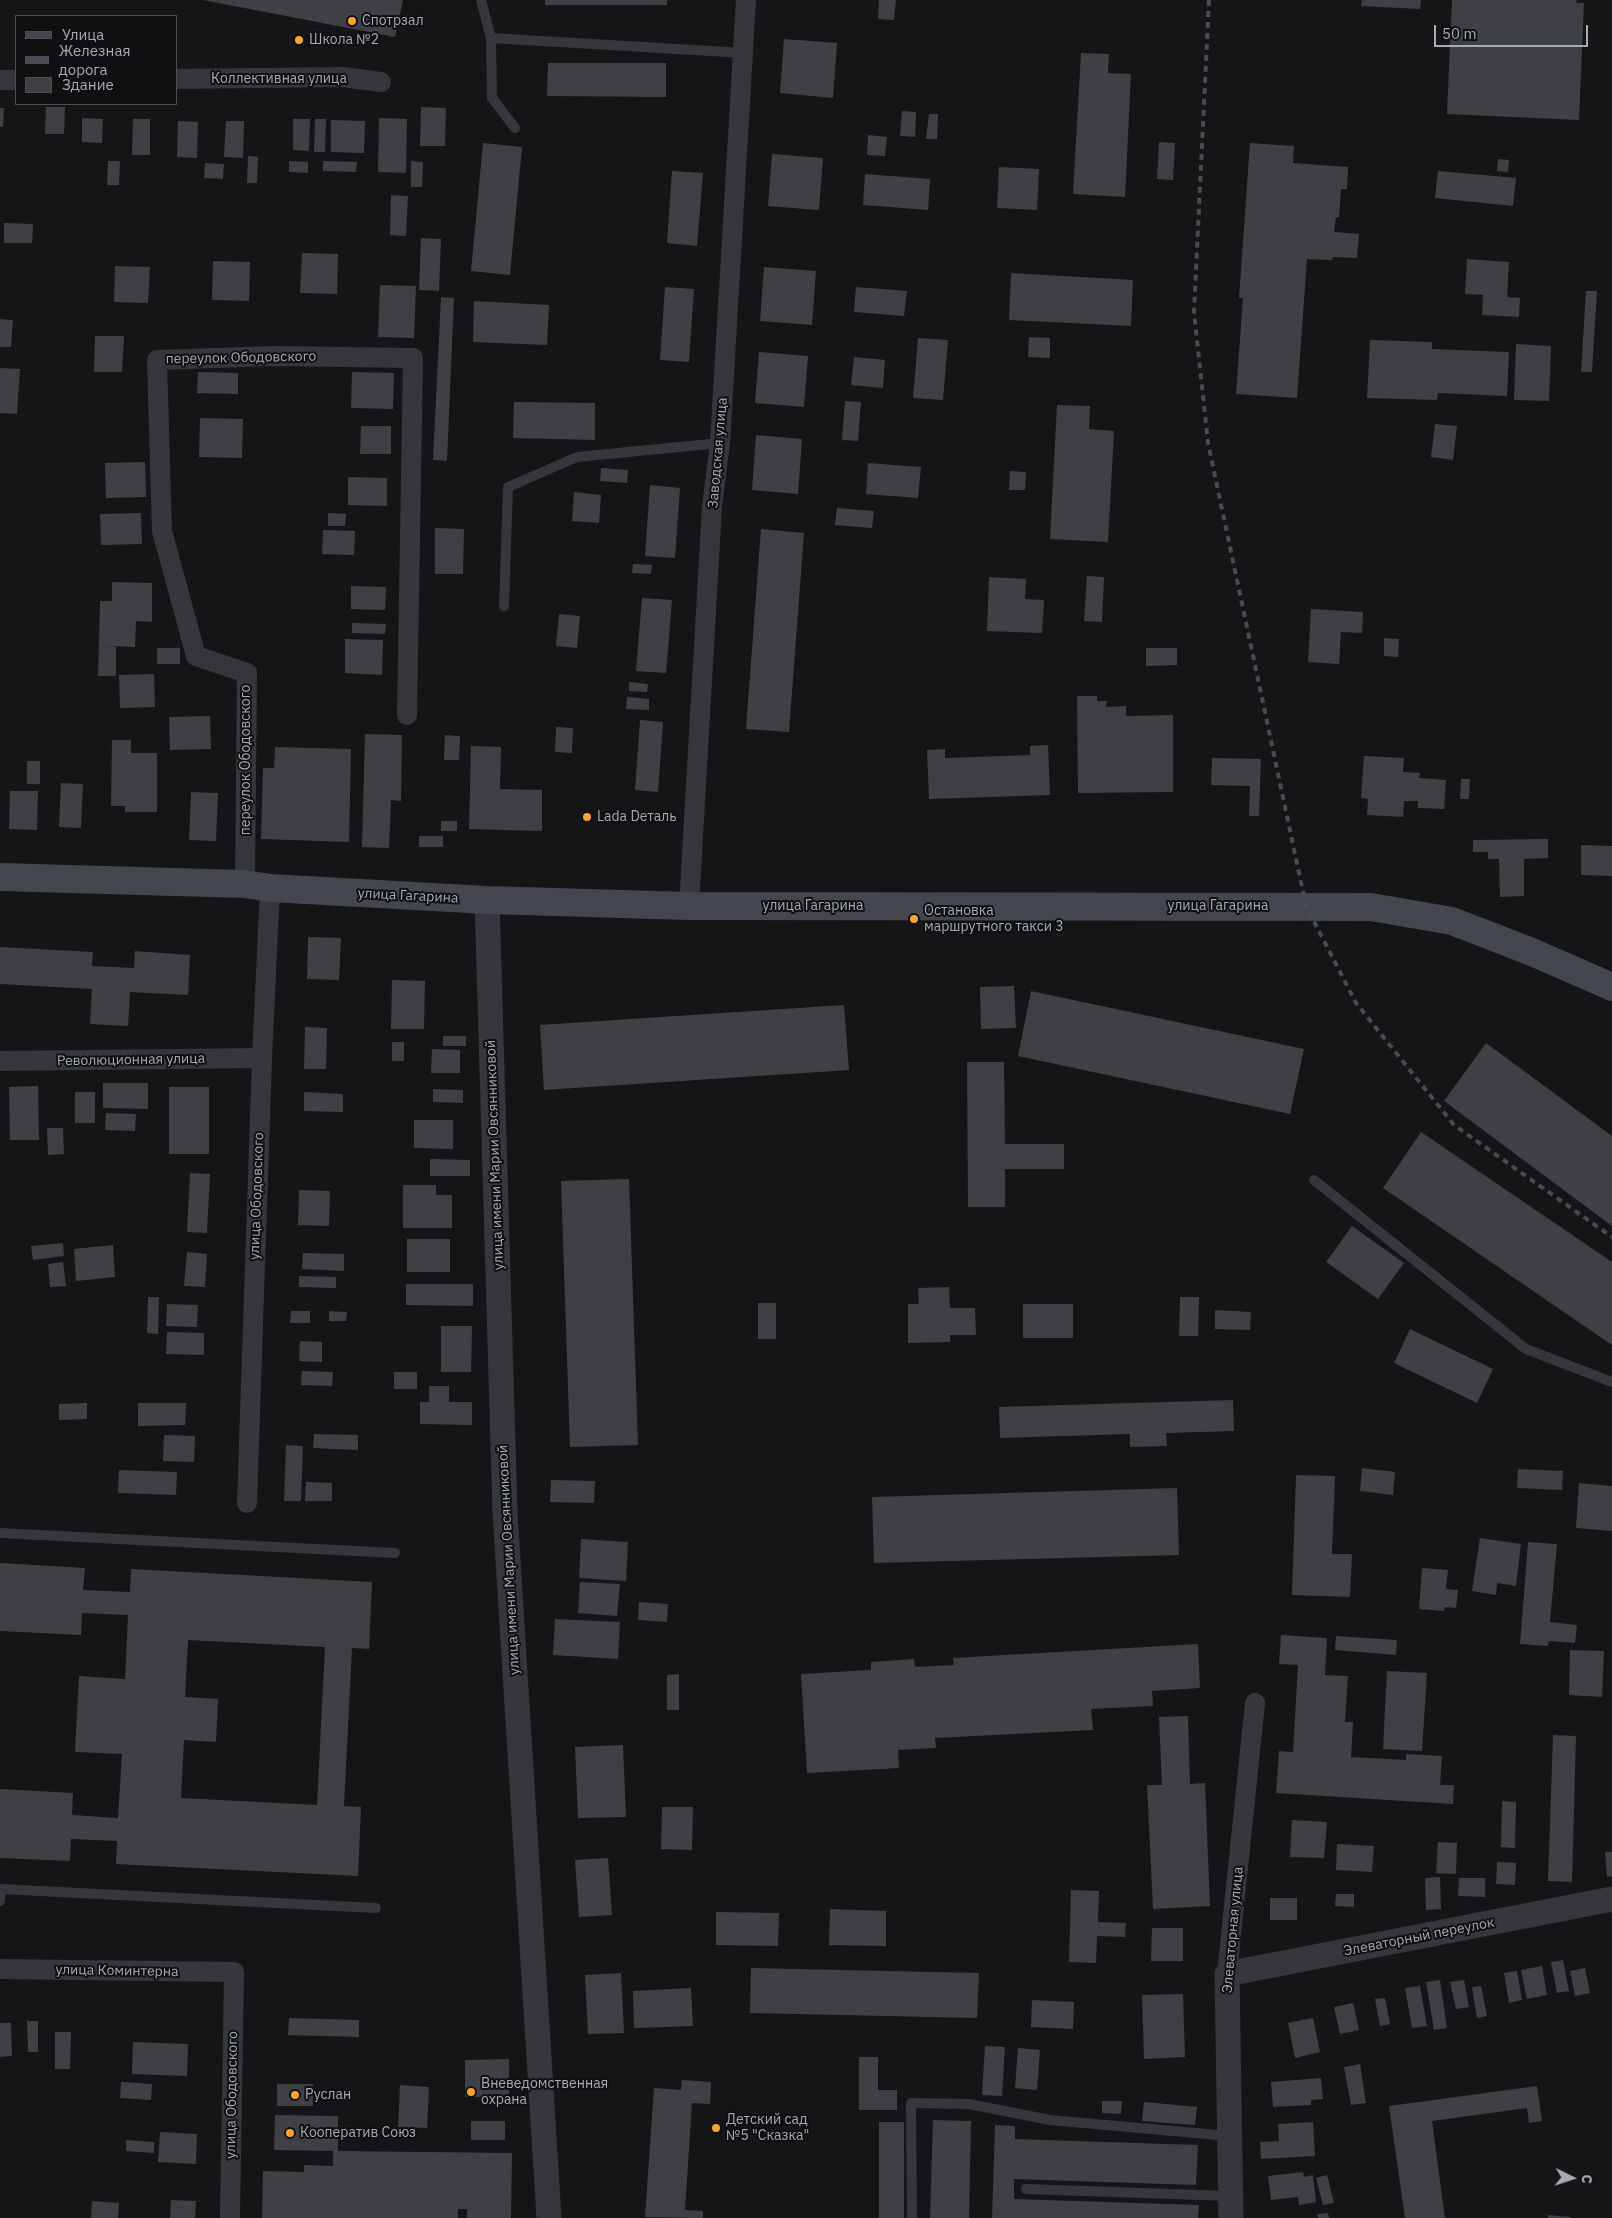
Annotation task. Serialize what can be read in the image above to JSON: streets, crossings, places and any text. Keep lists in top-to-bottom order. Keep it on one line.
{"streets":{"main road":["улица Гагарина"],"street":["Коллективная улица","переулок Ободовского","Заводская улица","Революционная улица","улица имени Марии Овсянниковой","улица Ободовского","Элеваторная улица","Элеваторный переулок","улица Коминтерна"]},"crossings":[["переулок Ободовского","улица Гагарина"],["переулок Ободовского","улица Ободовского"],["Заводская улица","улица Гагарина"],["улица Гагарина","улица имени Марии Овсянниковой"],["улица Гагарина","улица Ободовского"],["Революционная улица","улица Ободовского"],["улица Ободовского","улица Коминтерна"],["Элеваторная улица","Элеваторный переулок"]],"places":["Спотрзал","Школа №2","Lada Dеталь","Остановка маршрутного такси 3","Вневедомственная охрана","Руслан","Детский сад №5 \"Сказка\"","Кооператив Союз"],"legend":["Улица","Железная дорога","Здание"],"scale_bar":"50 m","north":"right"}
